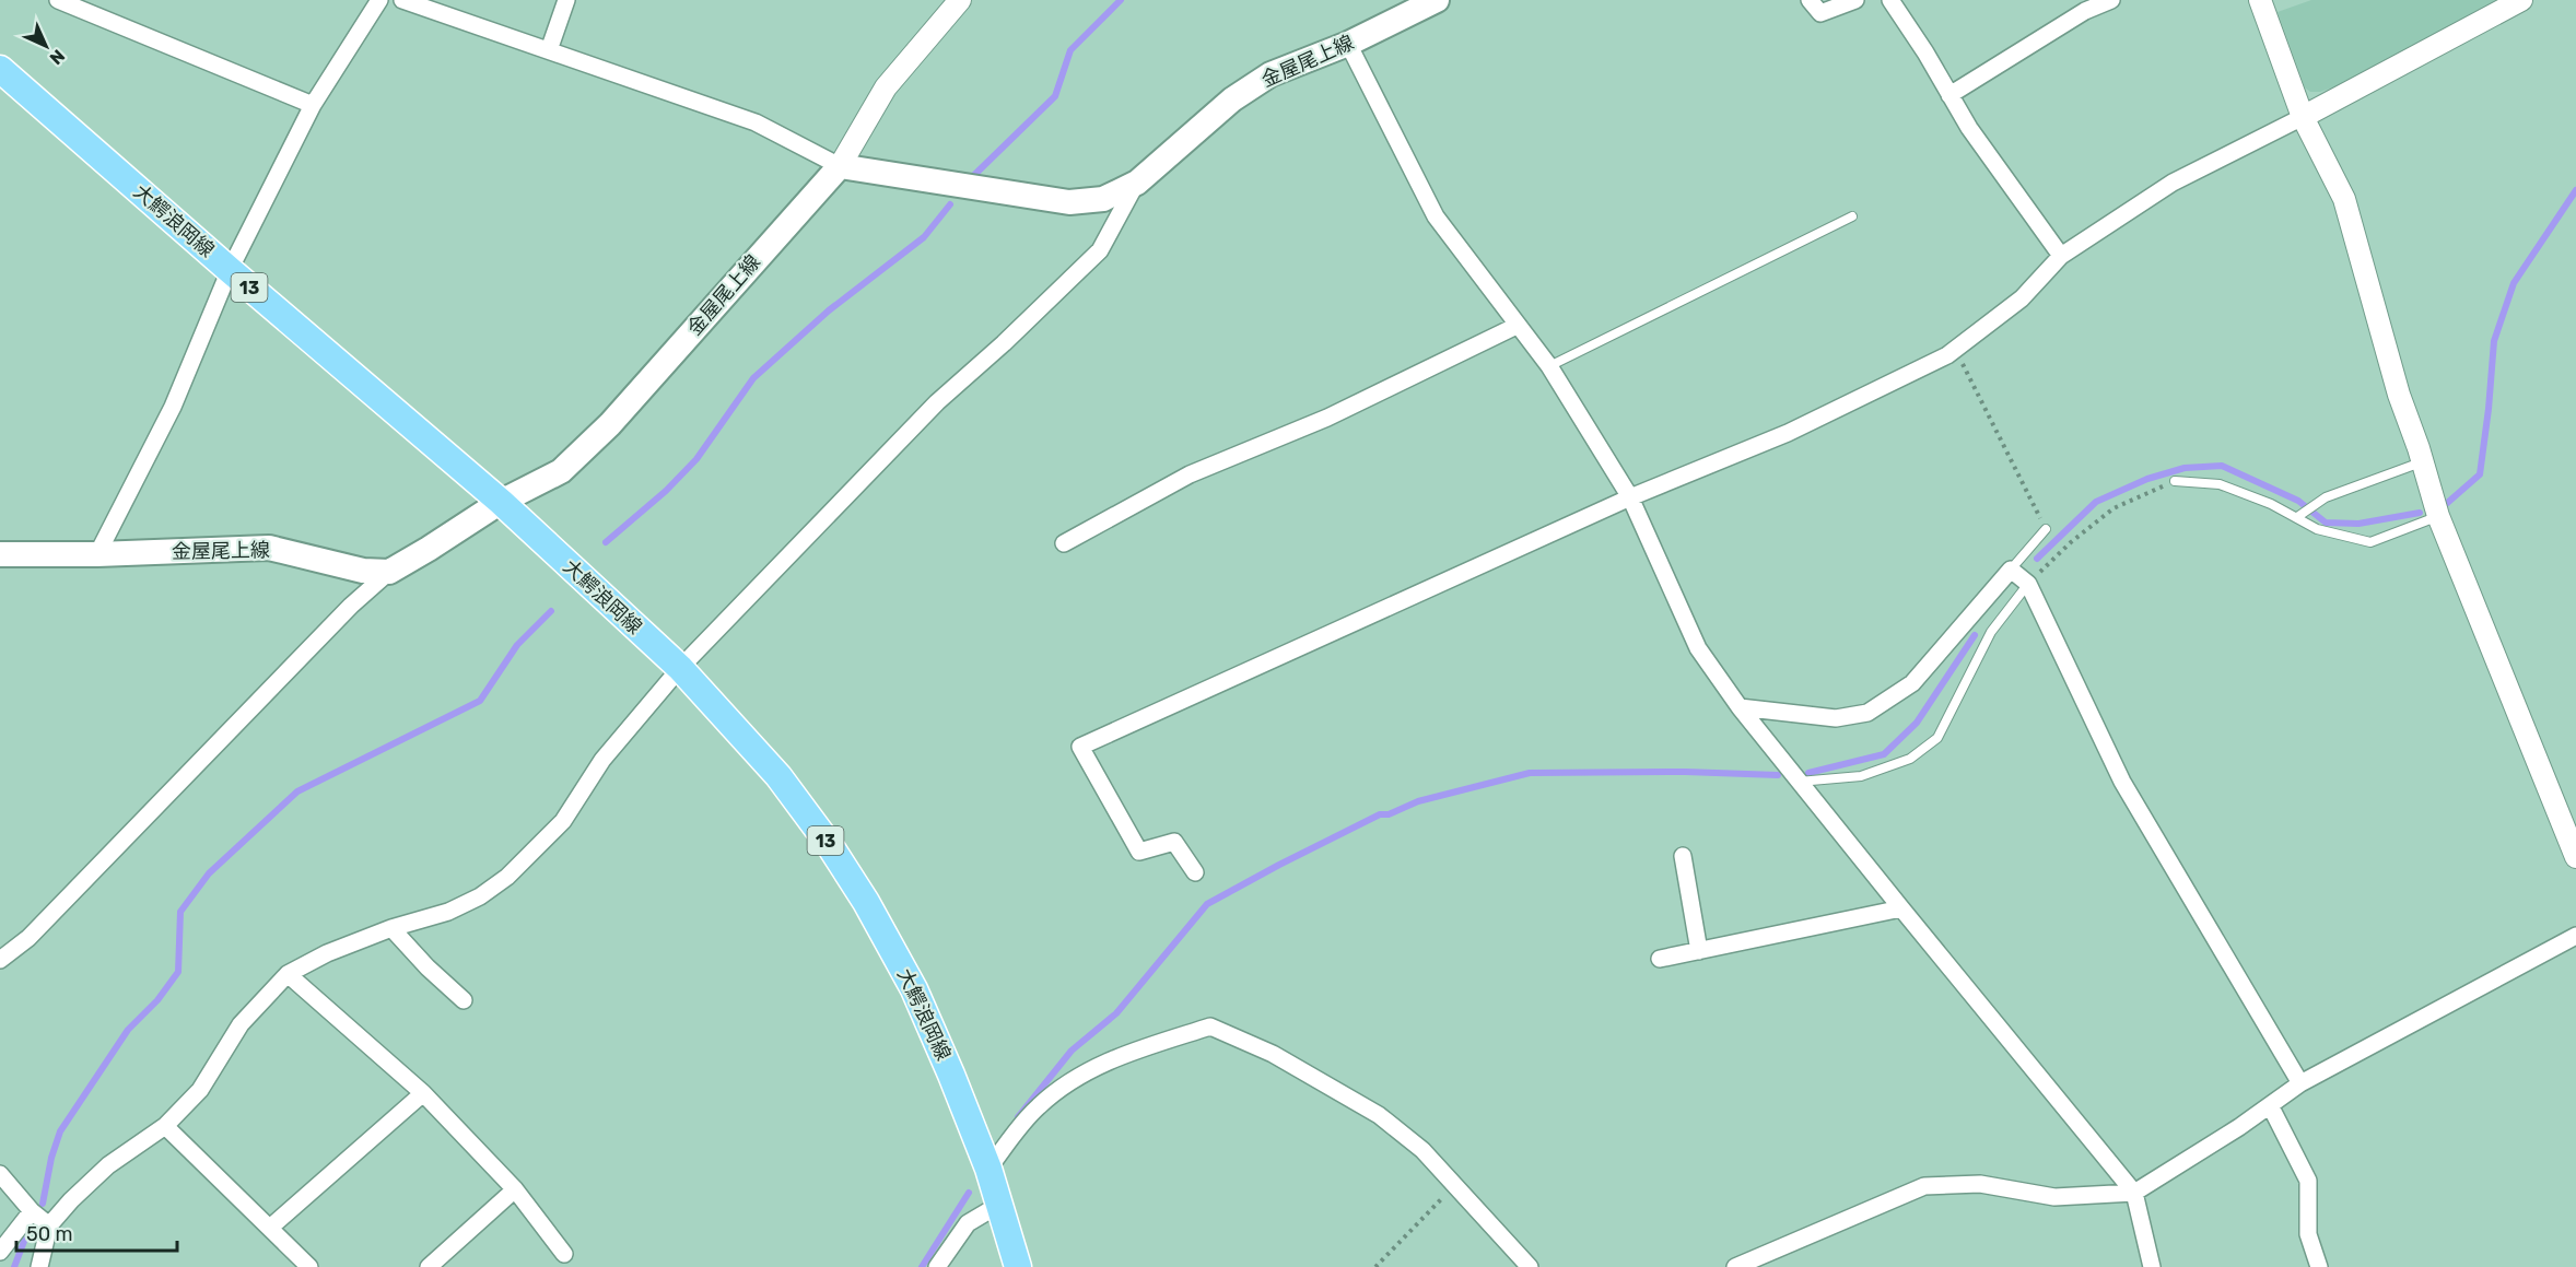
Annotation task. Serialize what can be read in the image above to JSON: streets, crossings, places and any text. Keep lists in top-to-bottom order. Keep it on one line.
{"streets":{"main road":["金屋尾上線","大鰐浪岡線","13"]},"crossings":[["金屋尾上線","大鰐浪岡線"]],"scale_bar":"50 m","north":"bottom right"}
